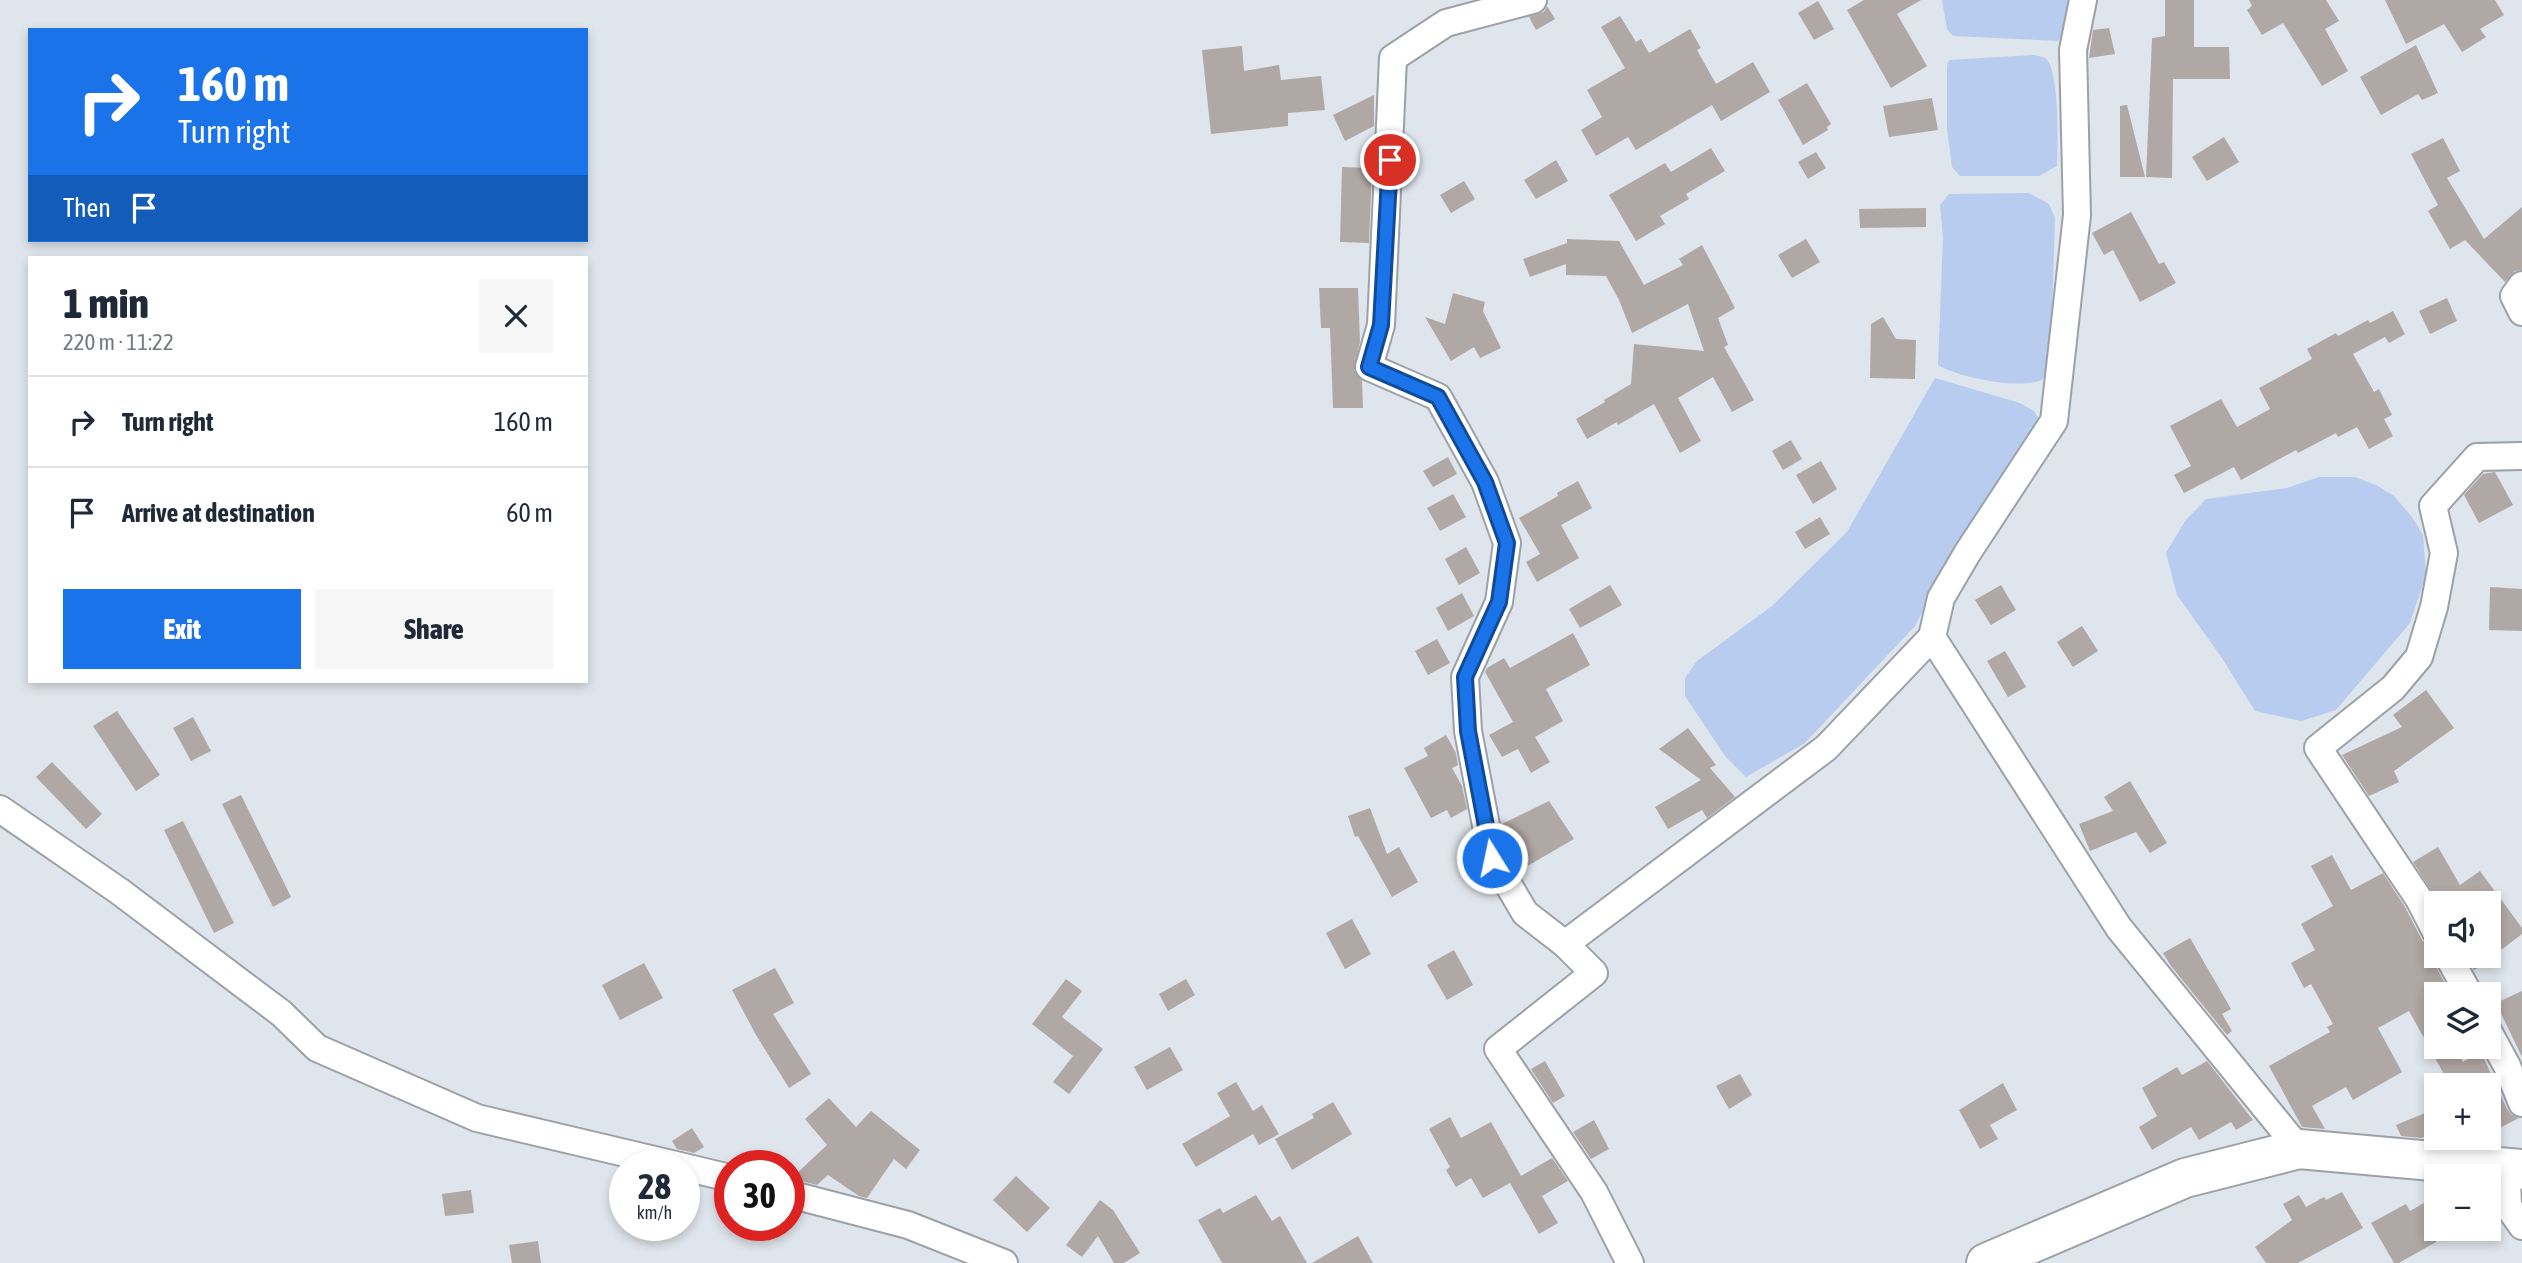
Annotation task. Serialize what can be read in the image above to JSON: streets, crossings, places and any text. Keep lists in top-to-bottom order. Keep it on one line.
{"page":{"turn":["160 m","Turn right"],"then":"Then","heading":["1 min","220 m · 11:22"],"list":[{"name":"Turn right","value":"160 m"},{"name":"Arrive at destination","value":"60 m"}],"buttons":["Exit","Share"],"map_buttons":["+","−"],"speed":"28 km/h","limit":"30"}}
